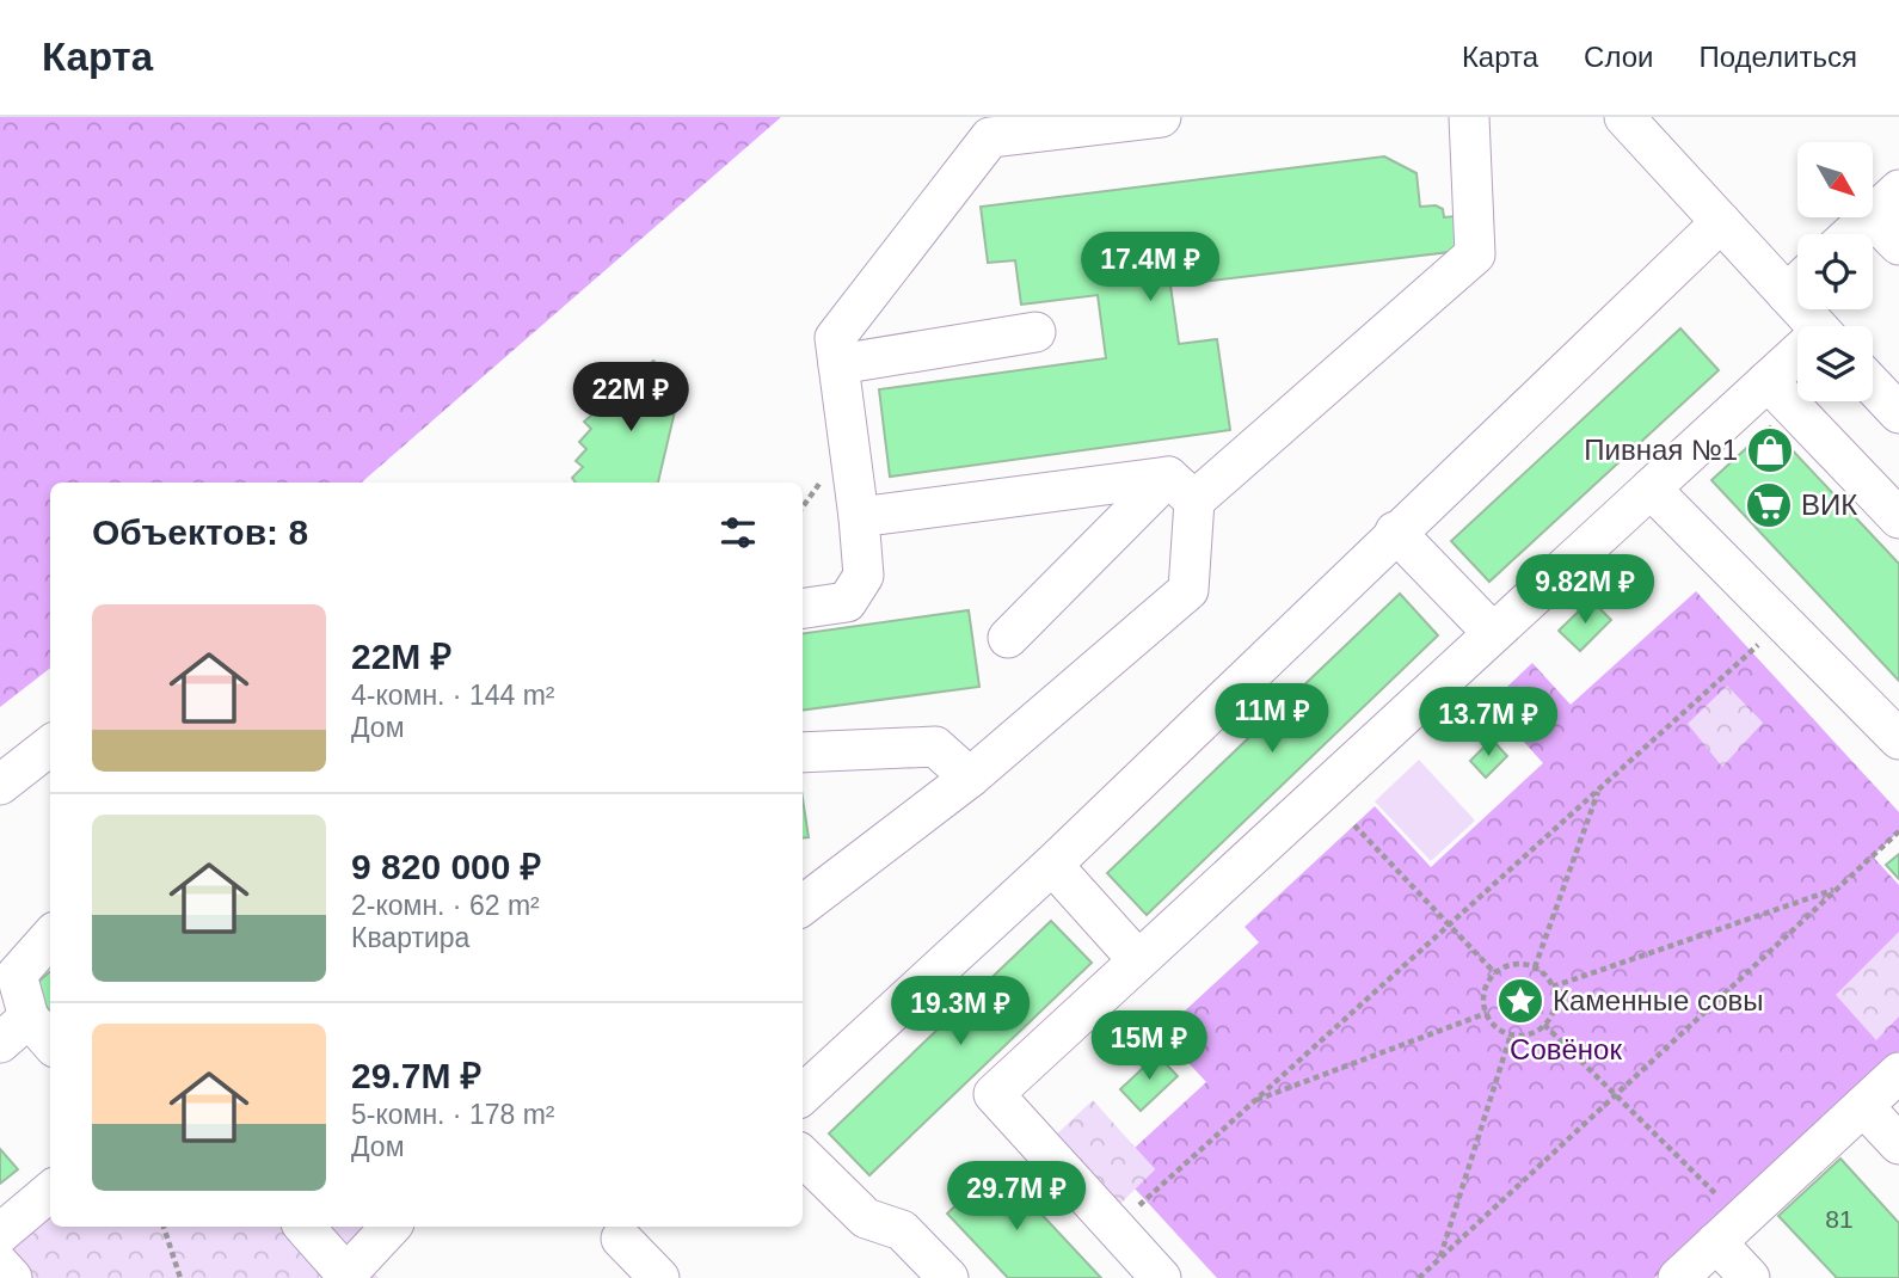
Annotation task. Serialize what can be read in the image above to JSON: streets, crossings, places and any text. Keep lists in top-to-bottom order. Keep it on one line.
{"parks":["Совёнок"],"places":{"shop":["Пивная №1"],"supermarket":["ВИК"],"place":["Каменные совы"]},"house_numbers":["81"],"north":"bottom right","page":{"header":"Карта","nav":["Карта","Слои","Поделиться"],"price":["17.4M ₽","22M ₽","9.82M ₽","11M ₽","13.7M ₽","19.3M ₽","15M ₽","29.7M ₽"],"heading":"Объектов: 8","list":[{"name":"22M ₽","note":"4-комн. · 144 m² · Дом"},{"name":"9 820 000 ₽","note":"2-комн. · 62 m² · Квартира"},{"name":"29.7M ₽","note":"5-комн. · 178 m² · Дом"}]}}
